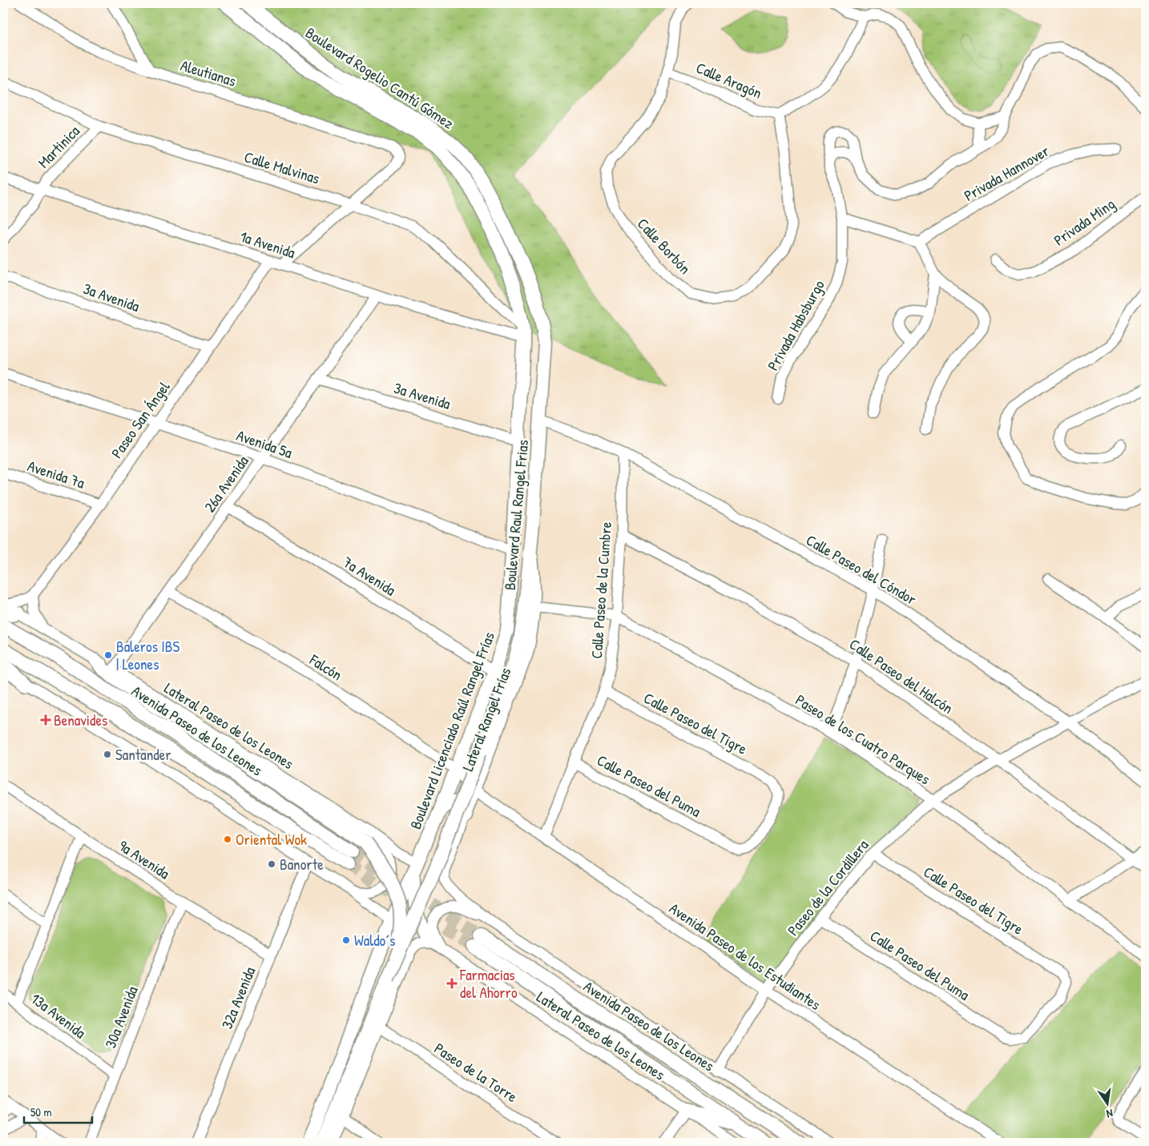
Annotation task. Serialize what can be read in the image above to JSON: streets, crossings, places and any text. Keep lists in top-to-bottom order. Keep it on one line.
{"streets":{"main road":["Boulevard Rogelio Cantú Gómez","Boulevard Raul Rangel Frias","Avenida Paseo de los Leones","Boulevard Licenciado Raúl Rangel Frías"],"street":["Aleutianas","Calle Aragón","Martinica","Calle Malvinas","Privada Hannover","Privada Ming","1a Avenida","Calle Borbón","3a Avenida","Privada Habsburgo","Paseo San Ángel","Avenida 5a","Avenida 7a","26a Avenida","Calle Paseo del Cóndor","7a Avenida","Calle Paseo de la Cumbre","Falcón","Calle Paseo del Halcón","Lateral Rangel Frías","Calle Paseo del Tigre","Lateral Paseo de los Leones","Paseo de los Cuatro Parques","Calle Paseo del Puma","9a Avenida","Paseo de la Cordillera","Avenida Paseo de los Estudiantes","32a Avenida","13a Avenida","30a Avenida","Paseo de la Torre"]},"crossings":[["Aleutianas","Calle Malvinas"],["Boulevard Rogelio Cantú Gómez","Boulevard Raul Rangel Frias"],["Boulevard Rogelio Cantú Gómez","Boulevard Licenciado Raúl Rangel Frías"],["Calle Aragón","Calle Borbón"],["Martinica","Calle Malvinas"],["Martinica","1a Avenida"],["Calle Malvinas","1a Avenida"],["Calle Malvinas","Boulevard Licenciado Raúl Rangel Frías"],["1a Avenida","Paseo San Ángel"],["1a Avenida","26a Avenida"],["1a Avenida","Boulevard Licenciado Raúl Rangel Frías"],["3a Avenida","Paseo San Ángel"],["3a Avenida","26a Avenida"],["3a Avenida","Boulevard Licenciado Raúl Rangel Frías"],["Paseo San Ángel","Avenida 5a"],["Paseo San Ángel","Avenida 7a"],["Avenida 5a","26a Avenida"],["Avenida 5a","Boulevard Licenciado Raúl Rangel Frías"],["26a Avenida","7a Avenida"],["26a Avenida","Falcón"],["26a Avenida","Lateral Paseo de los Leones"],["Boulevard Raul Rangel Frias","Calle Paseo del Cóndor"],["Boulevard Raul Rangel Frias","Lateral Rangel Frías"],["Calle Paseo del Cóndor","Calle Paseo de la Cumbre"],["Calle Paseo del Cóndor","Paseo de la Cordillera"],["7a Avenida","Boulevard Licenciado Raúl Rangel Frías"],["Calle Paseo de la Cumbre","Calle Paseo del Halcón"],["Calle Paseo de la Cumbre","Calle Paseo del Tigre"],["Calle Paseo de la Cumbre","Paseo de los Cuatro Parques"],["Calle Paseo de la Cumbre","Calle Paseo del Puma"],["Calle Paseo de la Cumbre","Avenida Paseo de los Estudiantes"],["Falcón","Boulevard Licenciado Raúl Rangel Frías"],["Calle Paseo del Halcón","Paseo de la Cordillera"],["Lateral Rangel Frías","Paseo de los Cuatro Parques"],["Lateral Rangel Frías","Avenida Paseo de los Estudiantes"],["Calle Paseo del Tigre","Calle Paseo del Puma"],["Calle Paseo del Tigre","Paseo de la Cordillera"],["Lateral Paseo de los Leones","Boulevard Licenciado Raúl Rangel Frías"],["Paseo de los Cuatro Parques","Paseo de la Cordillera"],["Calle Paseo del Puma","Paseo de la Cordillera"],["9a Avenida","32a Avenida"],["9a Avenida","30a Avenida"],["Paseo de la Cordillera","Avenida Paseo de los Estudiantes"],["13a Avenida","30a Avenida"]],"places":{"other":["Baleros IBS | Leones","Santander","Oriental Wok","Banorte","Waldo´s"],"health":["Benavides","Farmacias del Ahorro"]},"scale_bar":"50 m","north":"bottom"}
